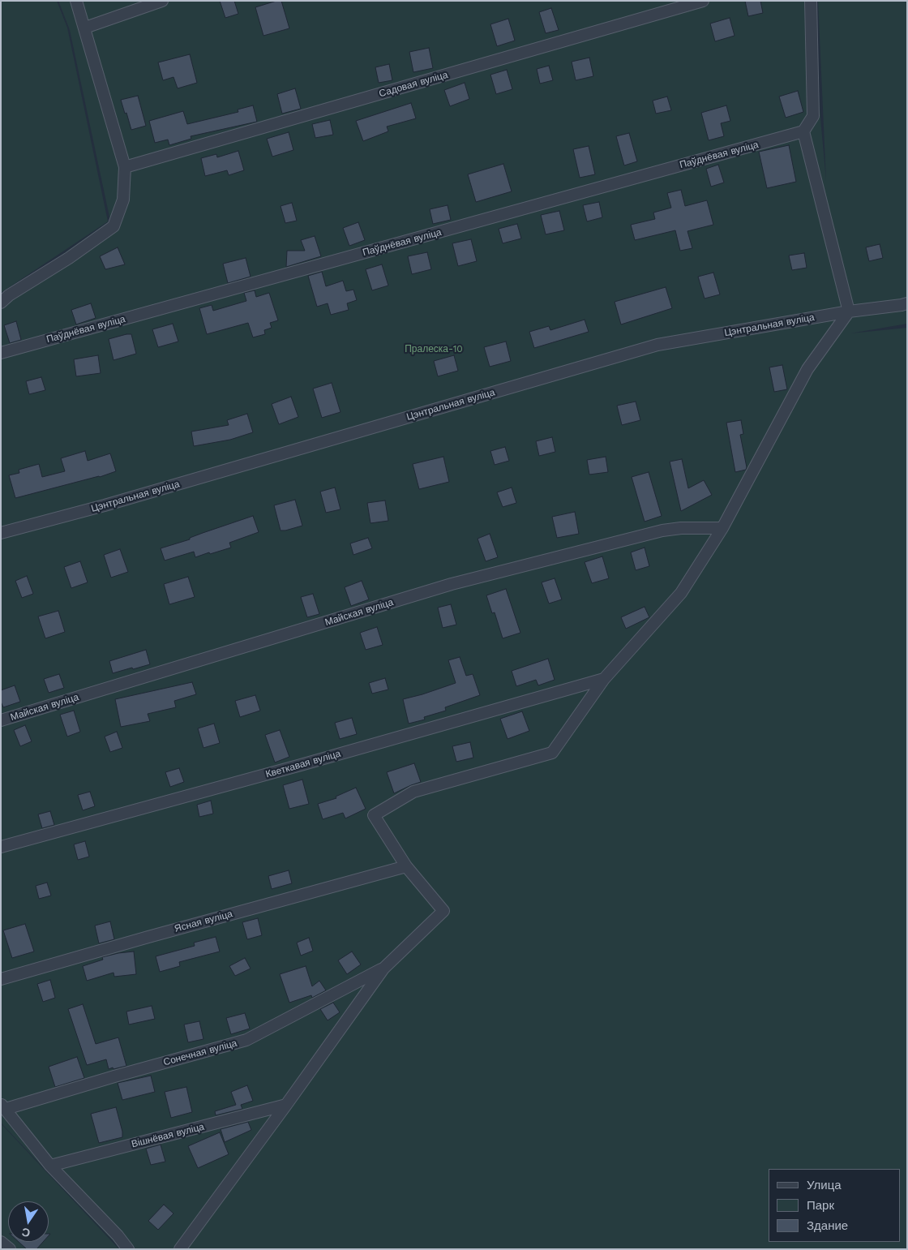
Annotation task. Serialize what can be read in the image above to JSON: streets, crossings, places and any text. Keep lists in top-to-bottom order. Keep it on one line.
{"streets":{"street":["Садовая вуліца","Паўднёвая вуліца","Цэнтральная вуліца","Майская вуліца","Кветкавая вуліца","Ясная вуліца","Сонечная вуліца","Вішнёвая вуліца"]},"parks":["Пралеска-10"],"legend":["Улица","Парк","Здание"],"north":"bottom"}
